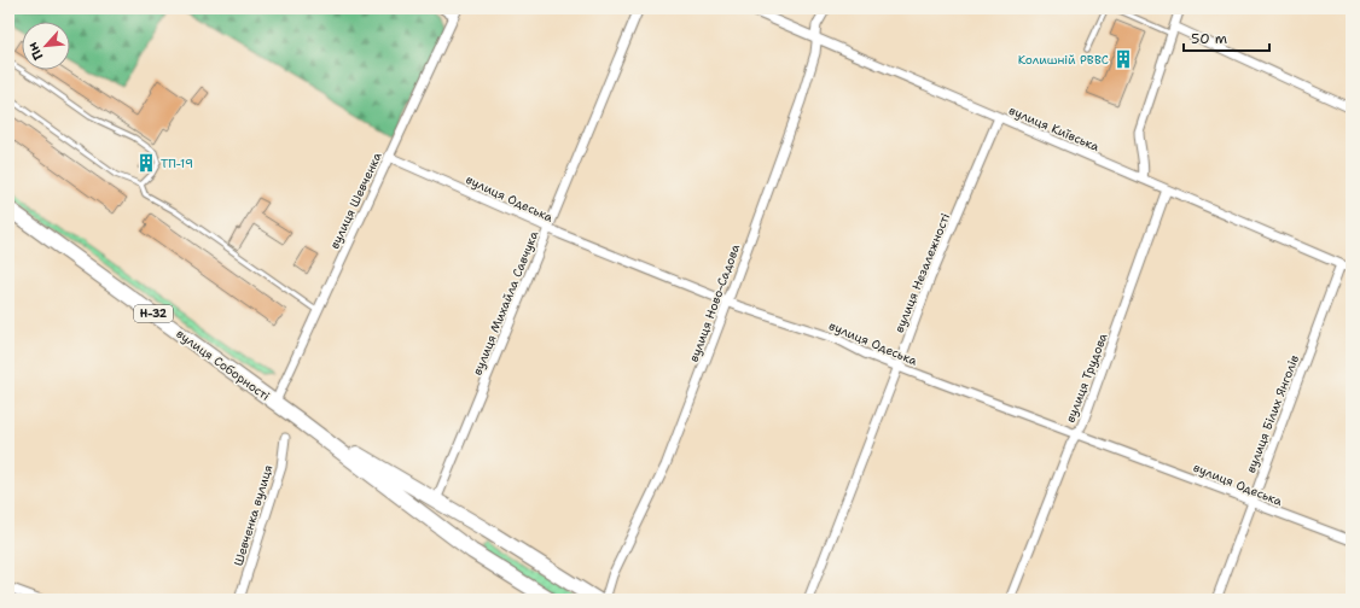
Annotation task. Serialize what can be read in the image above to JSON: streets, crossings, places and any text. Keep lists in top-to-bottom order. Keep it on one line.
{"streets":{"main road":["Н-32","вулиця Соборності"],"street":["вулиця Київська","вулиця Одеська","вулиця Шевченка","вулиця Незалежності","вулиця Михайла Савчука","вулиця Ново-Садова","вулиця Трудова","вулиця Білих Янголів","Шевченка вулиця"]},"crossings":[["вулиця Київська","вулиця Незалежності"],["вулиця Київська","вулиця Ново-Садова"],["вулиця Київська","вулиця Трудова"],["вулиця Київська","вулиця Білих Янголів"],["вулиця Одеська","вулиця Шевченка"],["вулиця Одеська","вулиця Незалежності"],["вулиця Одеська","вулиця Михайла Савчука"],["вулиця Одеська","вулиця Ново-Садова"],["вулиця Одеська","вулиця Трудова"],["вулиця Одеська","вулиця Білих Янголів"],["вулиця Шевченка","вулиця Соборності"],["вулиця Михайла Савчука","вулиця Соборності"]],"places":{"building":["Колишній РВВС","ТП-19"]},"scale_bar":"50 m","north":"bottom left"}
